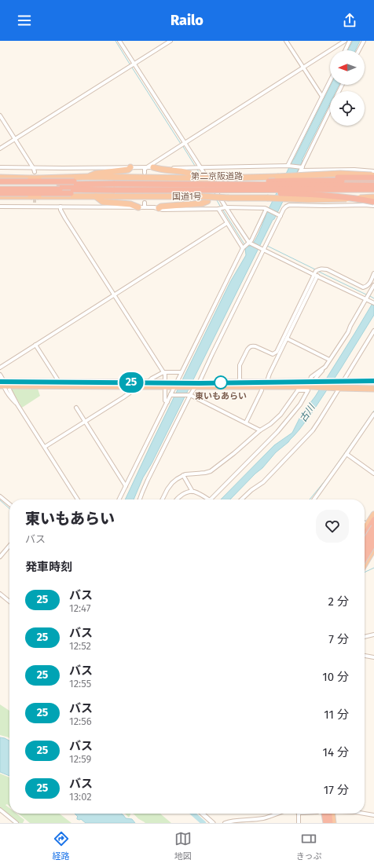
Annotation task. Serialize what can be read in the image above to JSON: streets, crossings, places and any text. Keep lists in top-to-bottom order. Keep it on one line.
{"streets":{"highway":["第二京阪道路","国道1号"]},"water":["古川"],"places":["東いもあらい"],"lines":["bus line 25"],"north":"left","page":{"header":"Railo","on_map":"25","heading":[["東いもあらい","バス"],"発車時刻"],"list":[{"mark":"25","name":"バス","note":"12:47","value":"2 分"},{"mark":"25","name":"バス","note":"12:52","value":"7 分"},{"mark":"25","name":"バス","note":"12:55","value":"10 分"},{"mark":"25","name":"バス","note":"12:56","value":"11 分"},{"mark":"25","name":"バス","note":"12:59","value":"14 分"},{"mark":"25","name":"バス","note":"13:02","value":"17 分"}],"tabs":["経路","地図","きっぷ"]}}
